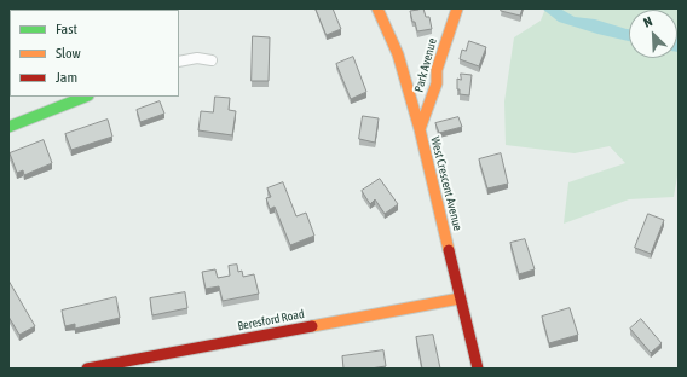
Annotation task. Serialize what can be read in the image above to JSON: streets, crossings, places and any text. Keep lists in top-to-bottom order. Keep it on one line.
{"streets":{"street":["Park Avenue","West Crescent Avenue","Beresford Road"]},"crossings":[["Park Avenue","West Crescent Avenue"],["West Crescent Avenue","Beresford Road"]],"legend":["Fast","Slow","Jam"],"north":"top left"}
